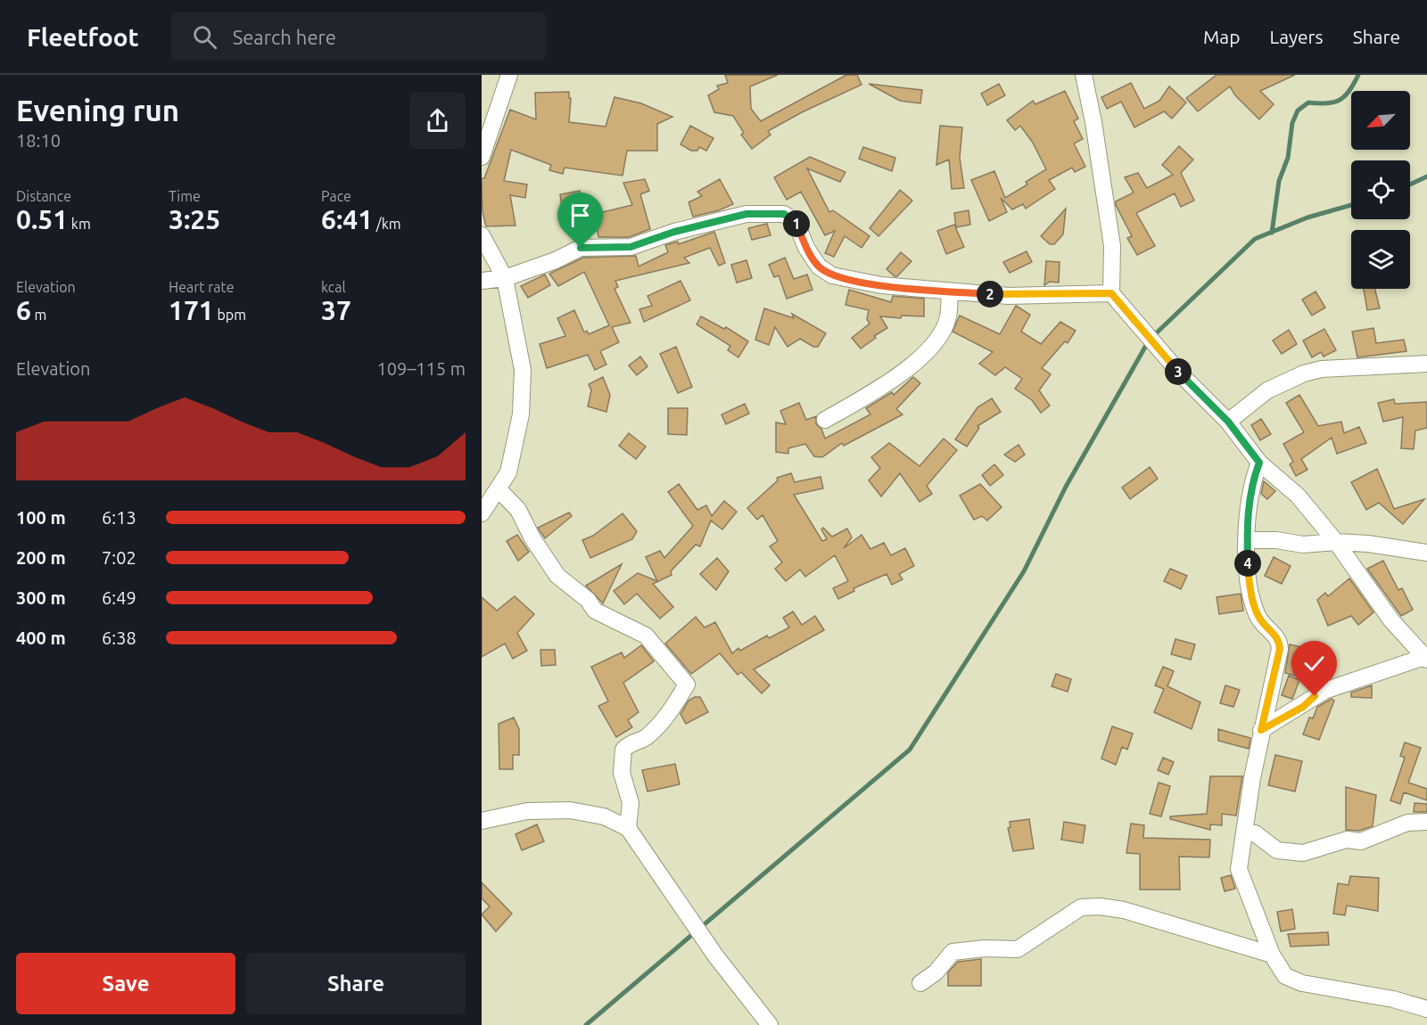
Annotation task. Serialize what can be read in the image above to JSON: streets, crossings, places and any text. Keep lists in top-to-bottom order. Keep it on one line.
{"north":"bottom left","page":{"header":"Fleetfoot","search":"Search here","nav":["Map","Layers","Share"],"heading":["Evening run","18:10"],"stats":[["Distance","0.51 km"],["Time","3:25"],["Pace","6:41 /km"],["Elevation","6 m"],["Heart rate","171 bpm"],["kcal","37"]],"pins":["1","2","3","4"],"chart":["Elevation","109–115 m"],"list":[{"name":"100 m","note":"6:13"},{"name":"200 m","note":"7:02"},{"name":"300 m","note":"6:49"},{"name":"400 m","note":"6:38"}],"buttons":["Save","Share"]}}
